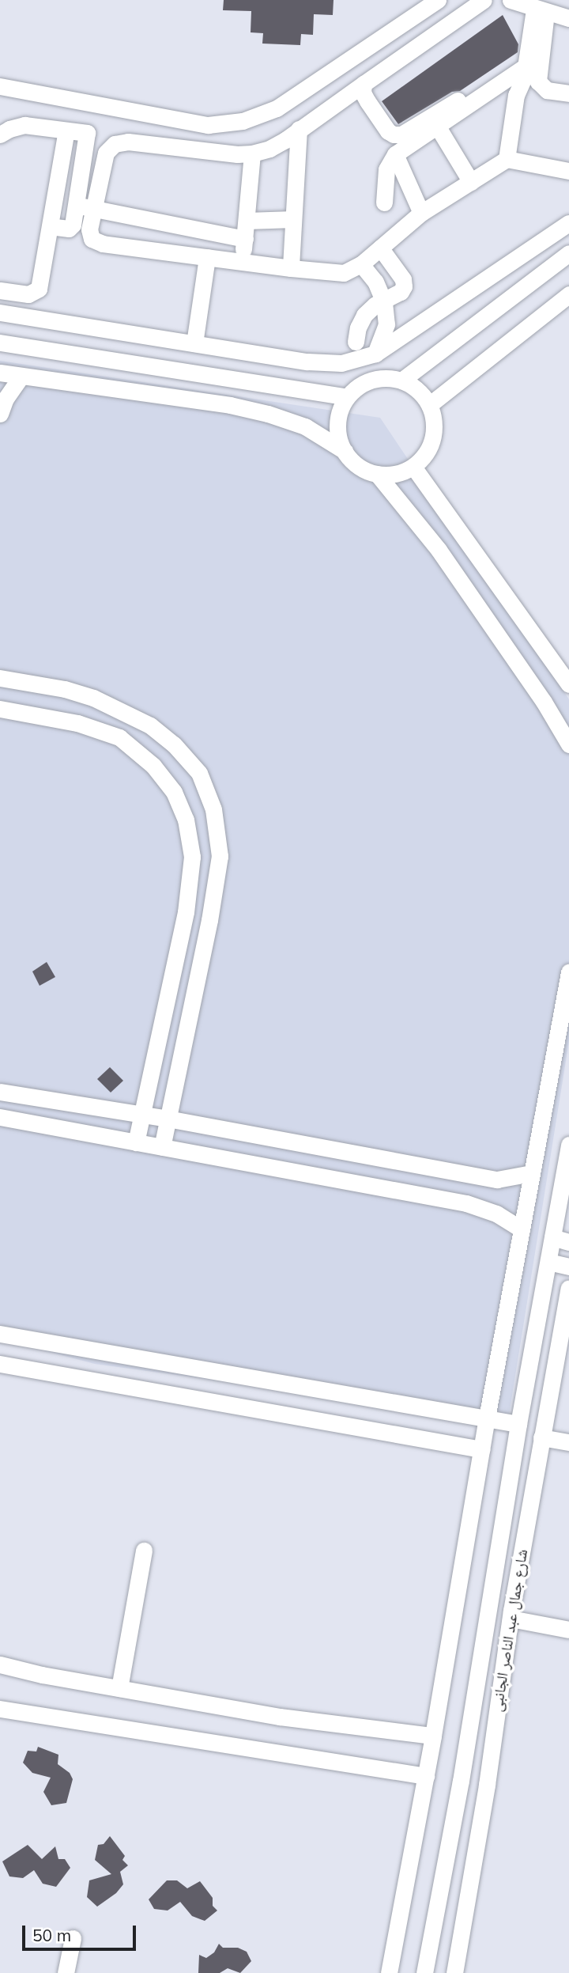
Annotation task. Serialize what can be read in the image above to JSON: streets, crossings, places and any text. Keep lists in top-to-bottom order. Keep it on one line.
{"streets":{"street":["شارع جمال عبد الناصر الجانبى"]},"scale_bar":"50 m"}
